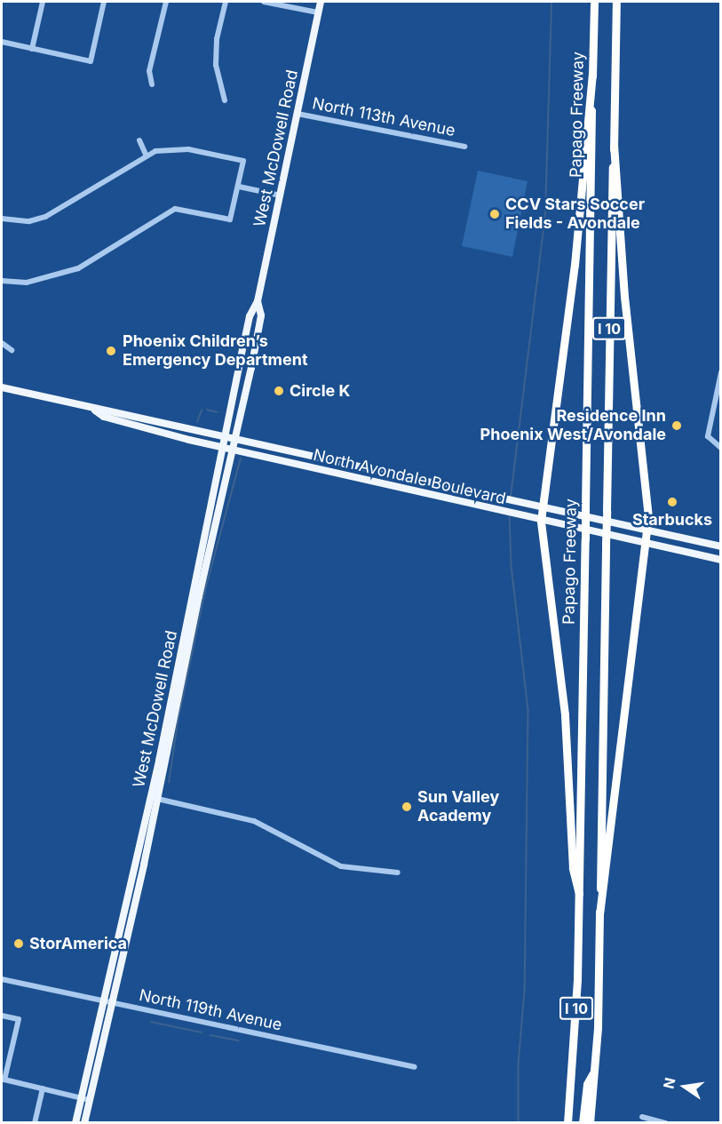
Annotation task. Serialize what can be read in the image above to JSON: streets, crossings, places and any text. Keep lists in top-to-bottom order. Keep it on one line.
{"streets":{"highway":["Papago Freeway","I 10"],"main road":["West McDowell Road","North Avondale Boulevard"],"street":["North 113th Avenue","North 119th Avenue"]},"crossings":[["North 113th Avenue","West McDowell Road"],["West McDowell Road","North Avondale Boulevard"],["West McDowell Road","North 119th Avenue"]],"places":["CCV Stars Soccer Fields - Avondale","Phoenix Children’s Emergency Department","Circle K","Residence Inn Phoenix West/Avondale","Starbucks","Sun Valley Academy","StorAmerica"],"north":"left"}
